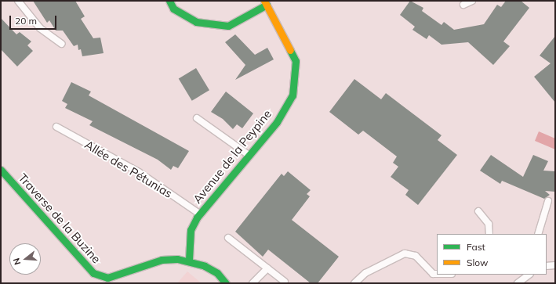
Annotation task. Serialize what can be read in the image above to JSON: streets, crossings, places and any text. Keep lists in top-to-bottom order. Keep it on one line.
{"streets":{"street":["Avenue de la Peypine","Traverse de la Buzine"],"lane":["Allée des Pétunias"]},"crossings":[["Avenue de la Peypine","Allée des Pétunias"],["Avenue de la Peypine","Traverse de la Buzine"]],"legend":["Fast","Slow"],"scale_bar":"20 m","north":"left"}
